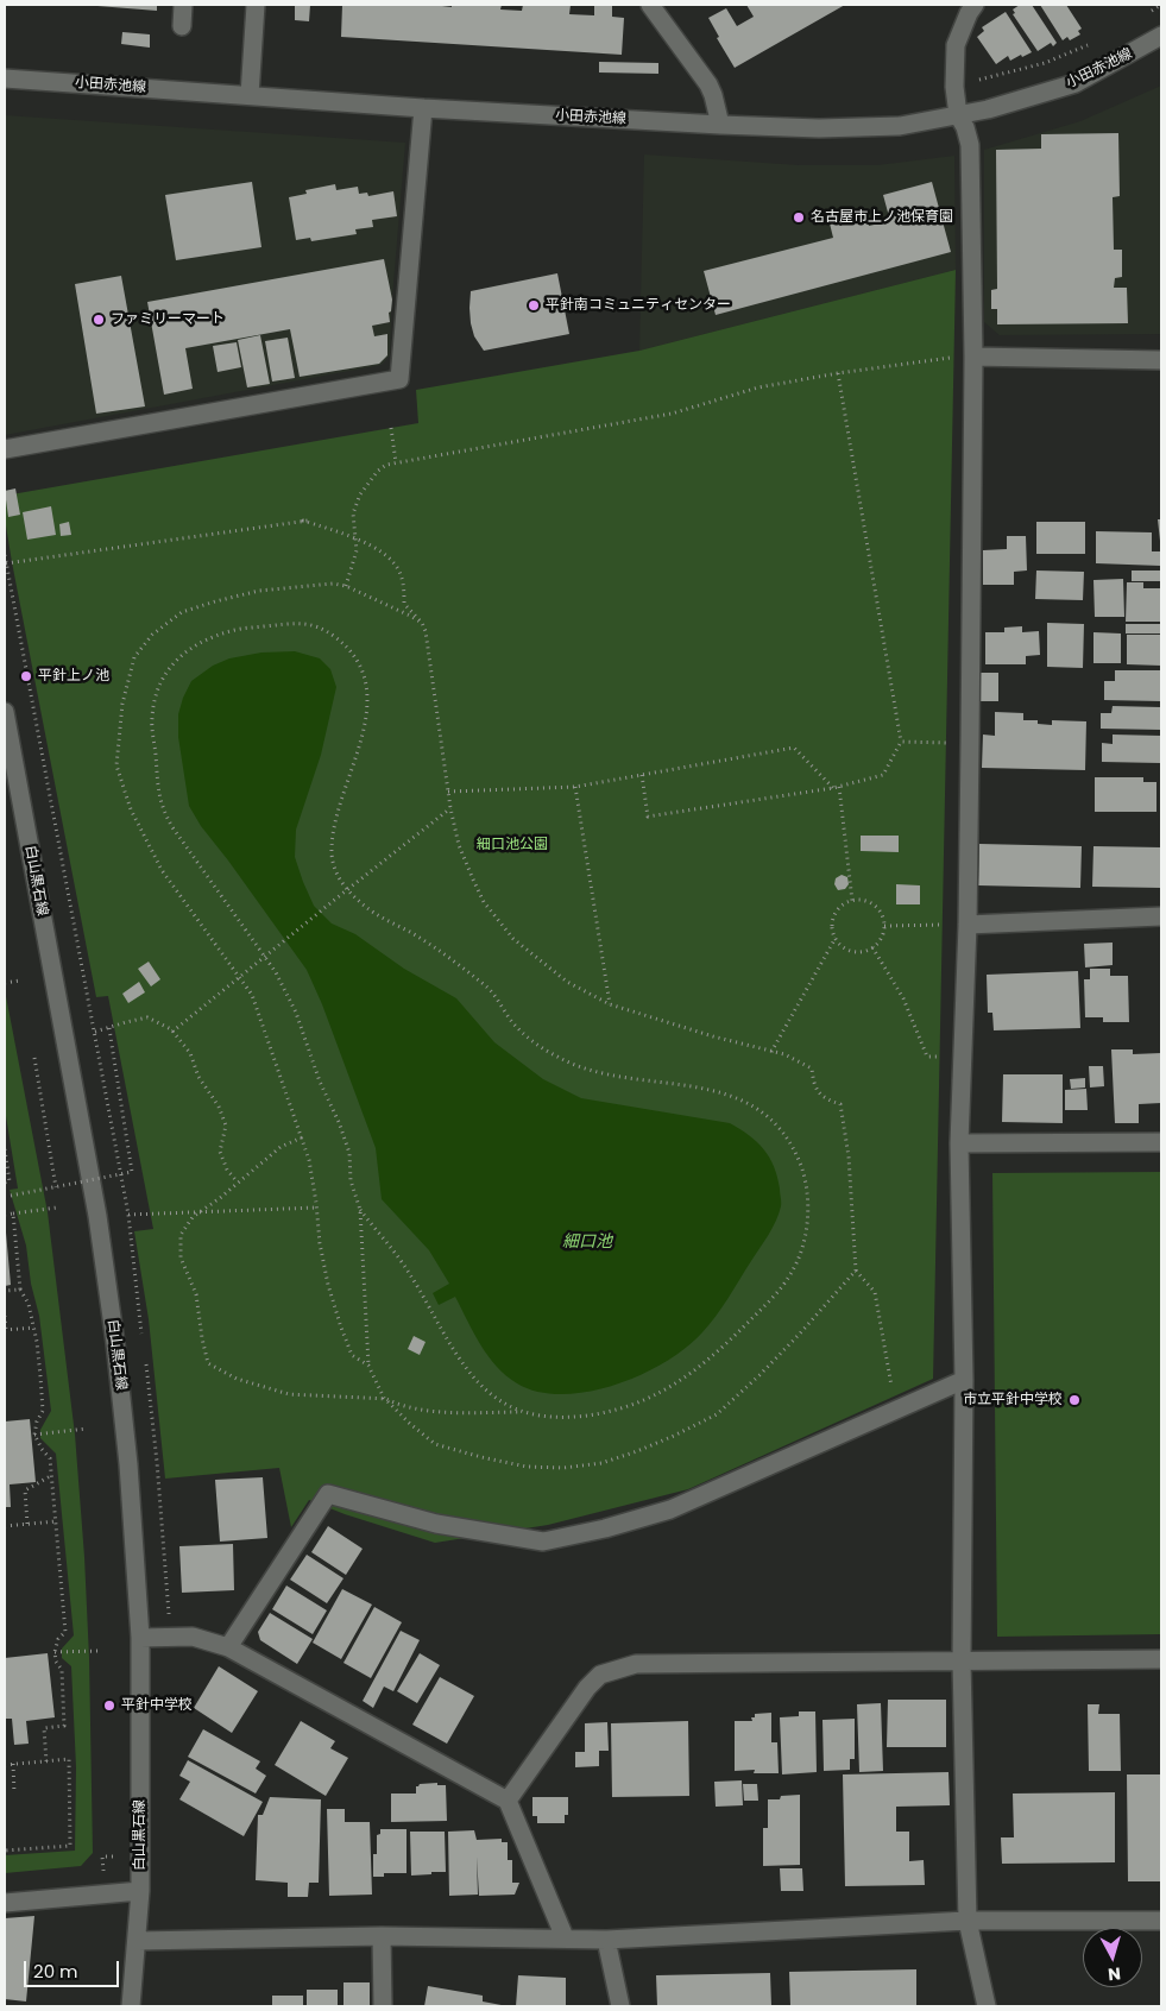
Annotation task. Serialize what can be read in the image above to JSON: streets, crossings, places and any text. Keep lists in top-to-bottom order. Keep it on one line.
{"streets":{"street":["小田赤池線","白山黒石線"]},"water":["細口池"],"parks":["細口池公園"],"places":["名古屋市上ノ池保育園","平針南コミュニティセンター","ファミリーマート","平針上ノ池","市立平針中学校","平針中学校"],"scale_bar":"20 m","north":"bottom"}
